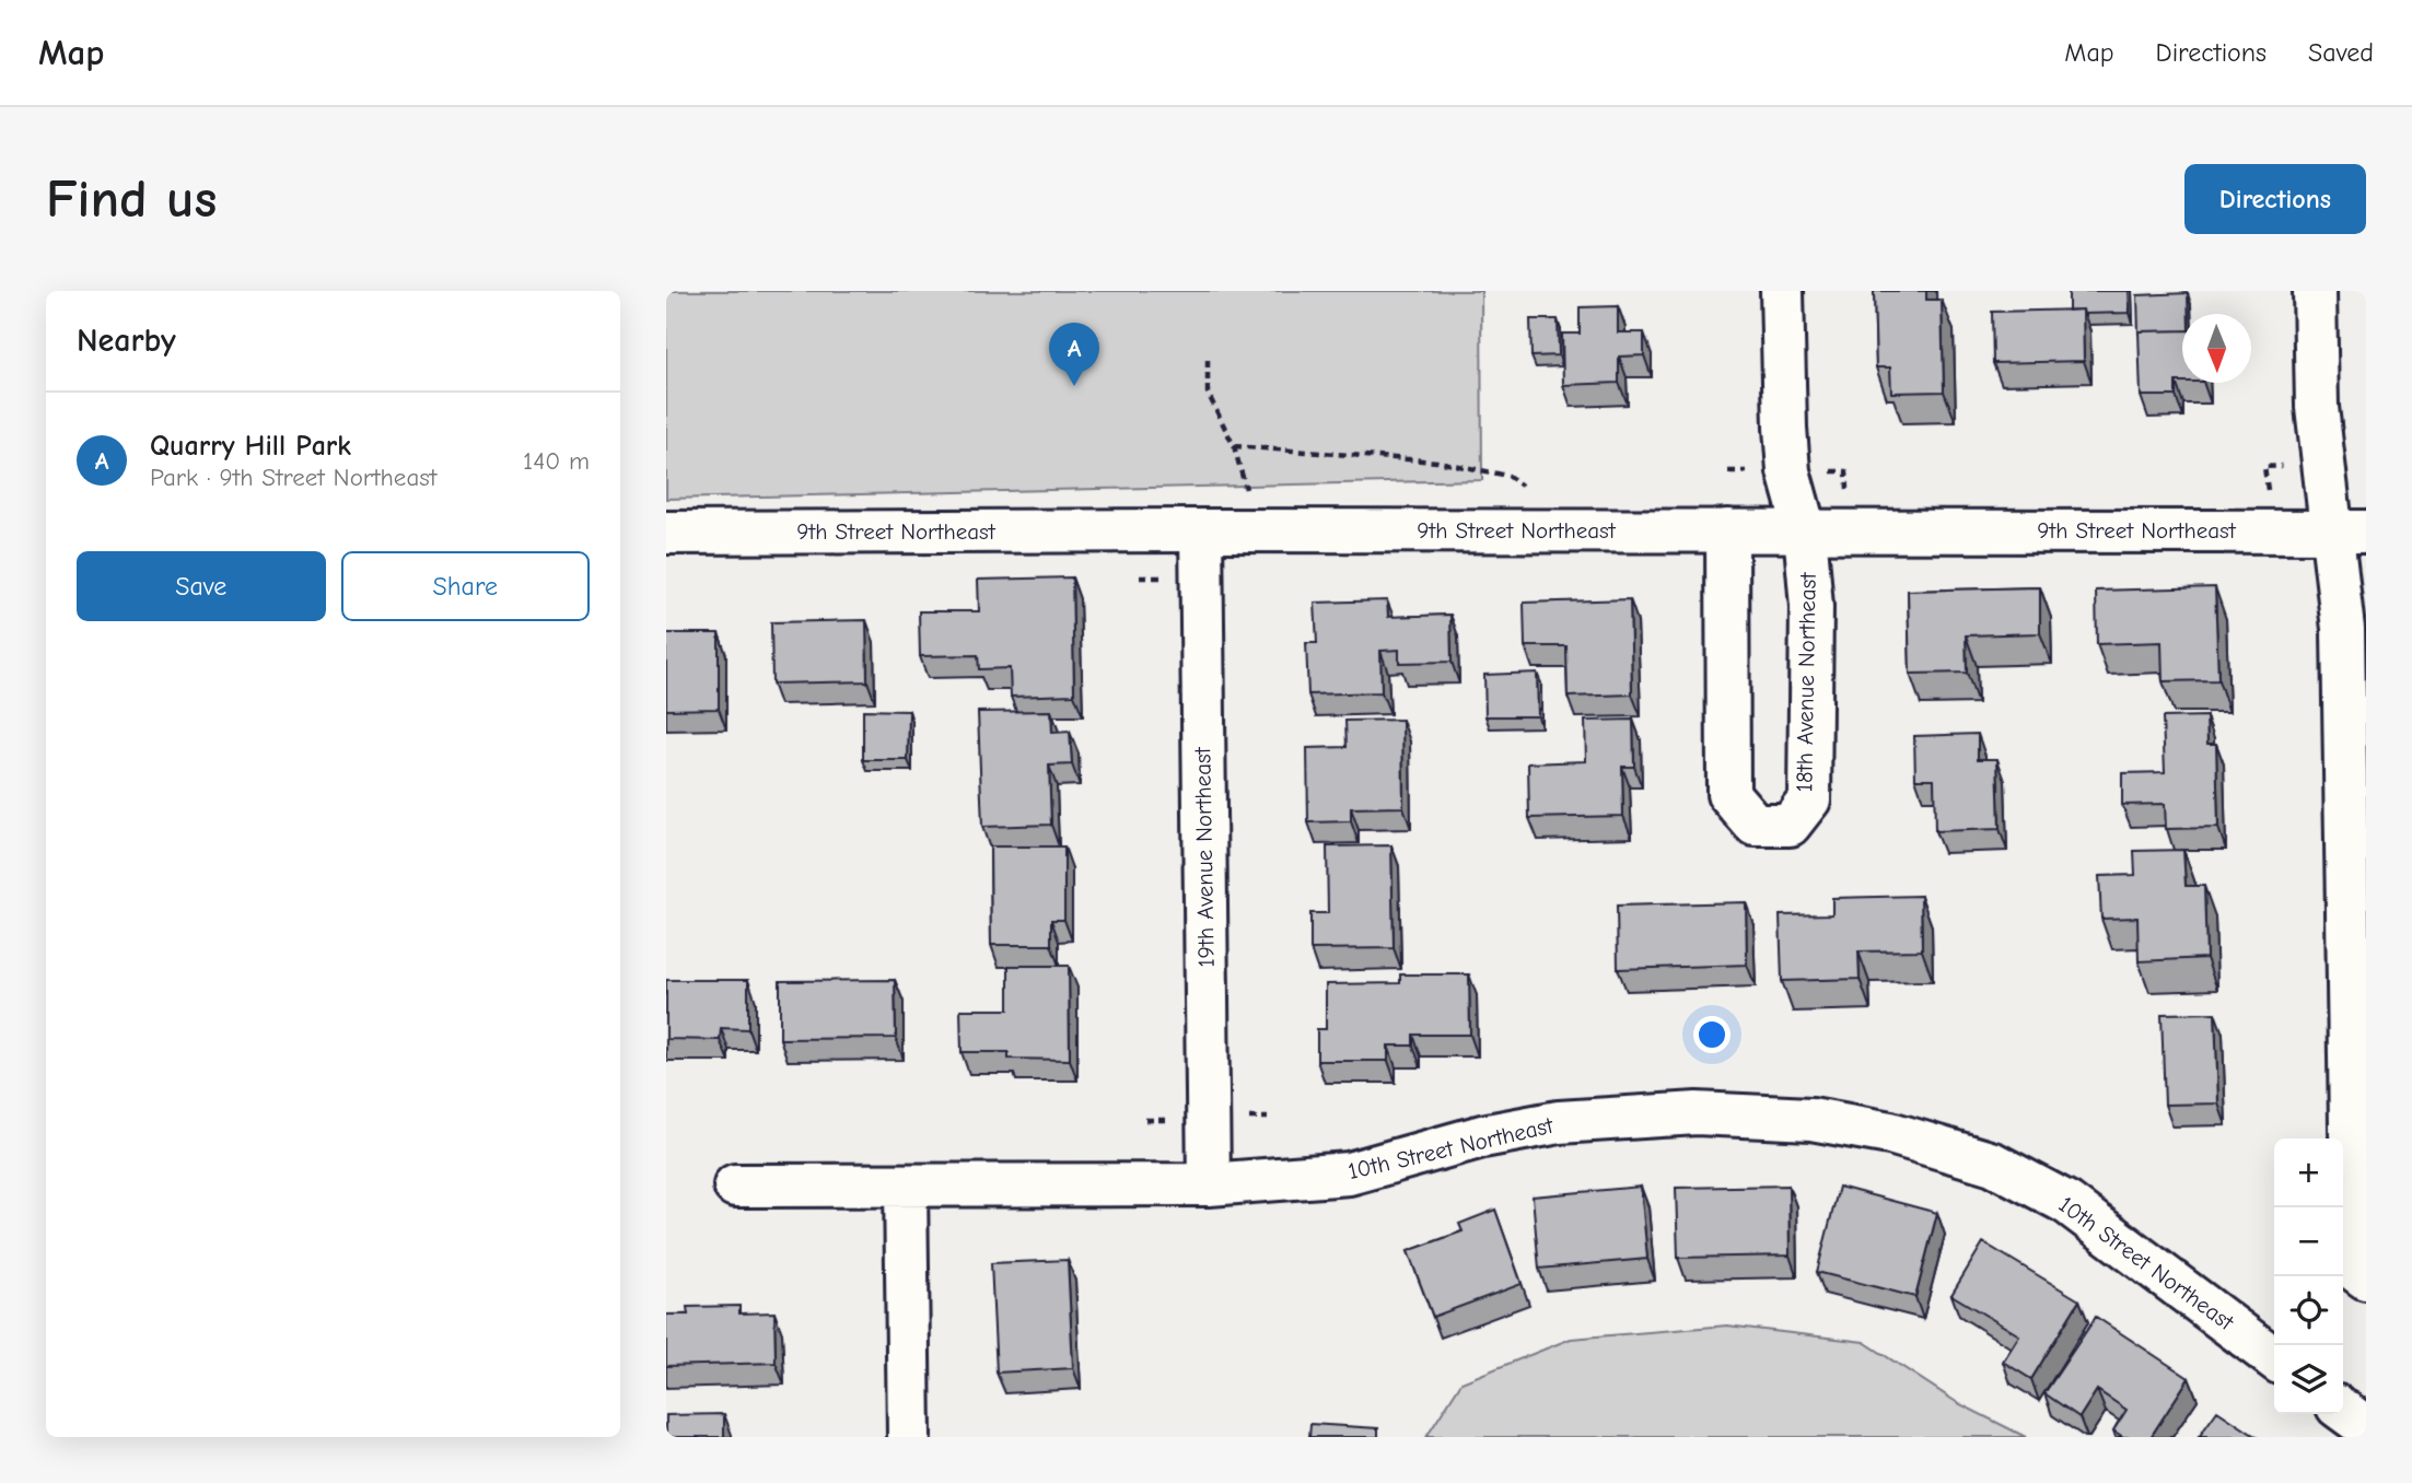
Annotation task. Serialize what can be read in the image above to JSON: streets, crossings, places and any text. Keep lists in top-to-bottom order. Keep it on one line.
{"streets":{"street":["9th Street Northeast","18th Avenue Northeast","19th Avenue Northeast","10th Street Northeast"]},"crossings":[["9th Street Northeast","18th Avenue Northeast"],["9th Street Northeast","19th Avenue Northeast"],["19th Avenue Northeast","10th Street Northeast"]],"north":"bottom","page":{"header":"Map","nav":["Map","Directions","Saved"],"buttons":["Directions",["Save","Share"]],"title":"Find us","heading":"Nearby","pins":"A","list":[{"mark":"A","name":"Quarry Hill Park","note":"Park · 9th Street Northeast","value":"140 m"}],"map_buttons":["+","−"]}}
